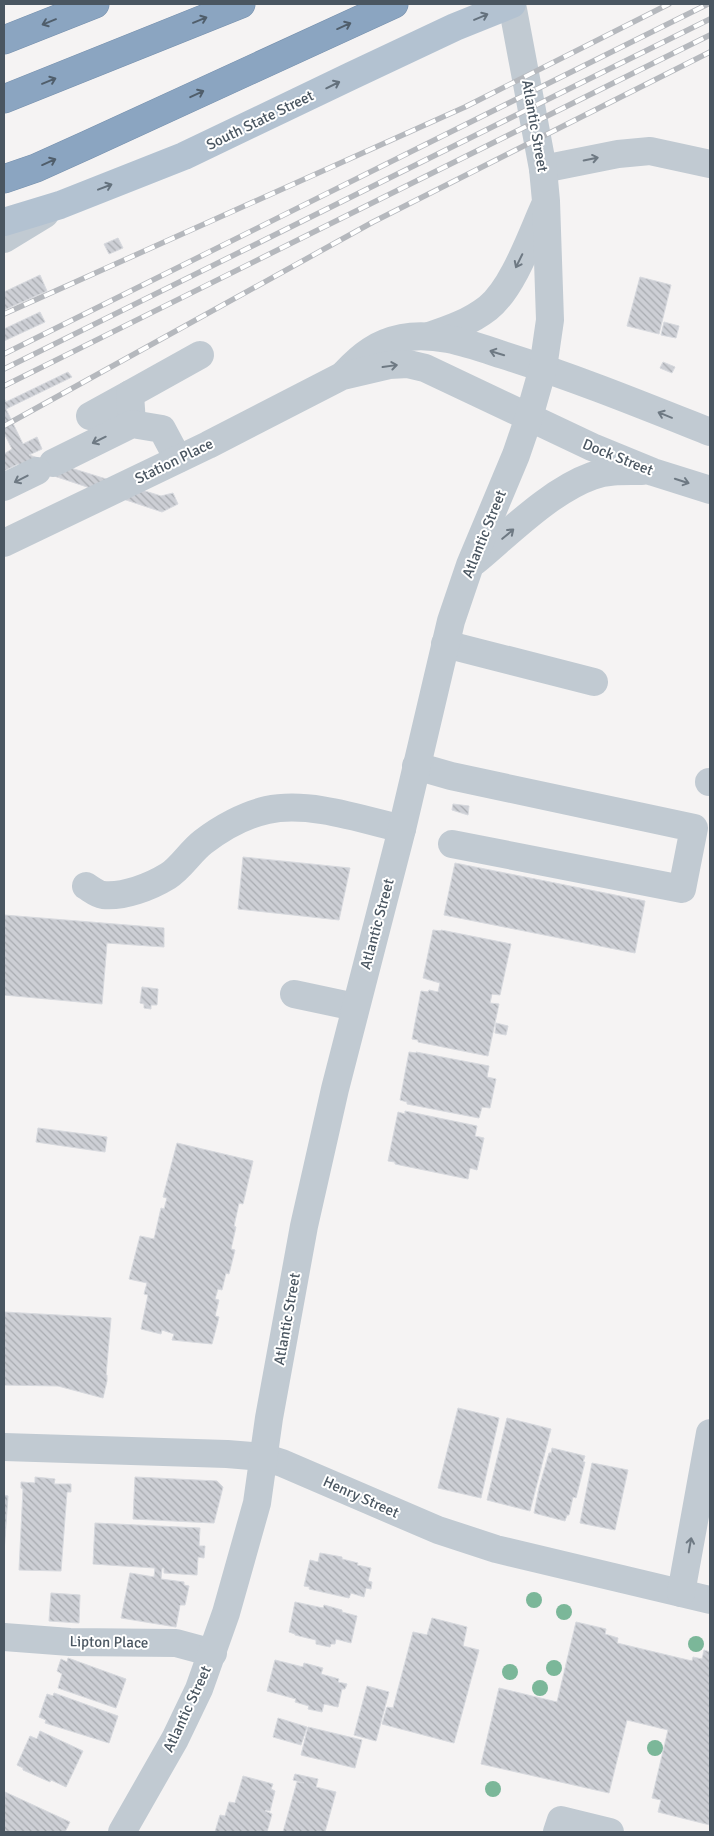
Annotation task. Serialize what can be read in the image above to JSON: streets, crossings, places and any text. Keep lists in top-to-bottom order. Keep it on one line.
{"streets":{"main road":["South State Street"],"street":["Atlantic Street","Dock Street","Station Place","Henry Street","Lipton Place"]},"crossings":[["South State Street","Atlantic Street"],["Atlantic Street","Dock Street"],["Atlantic Street","Station Place"],["Atlantic Street","Henry Street"],["Atlantic Street","Lipton Place"],["Dock Street","Station Place"]],"one_way":["South State Street"]}
